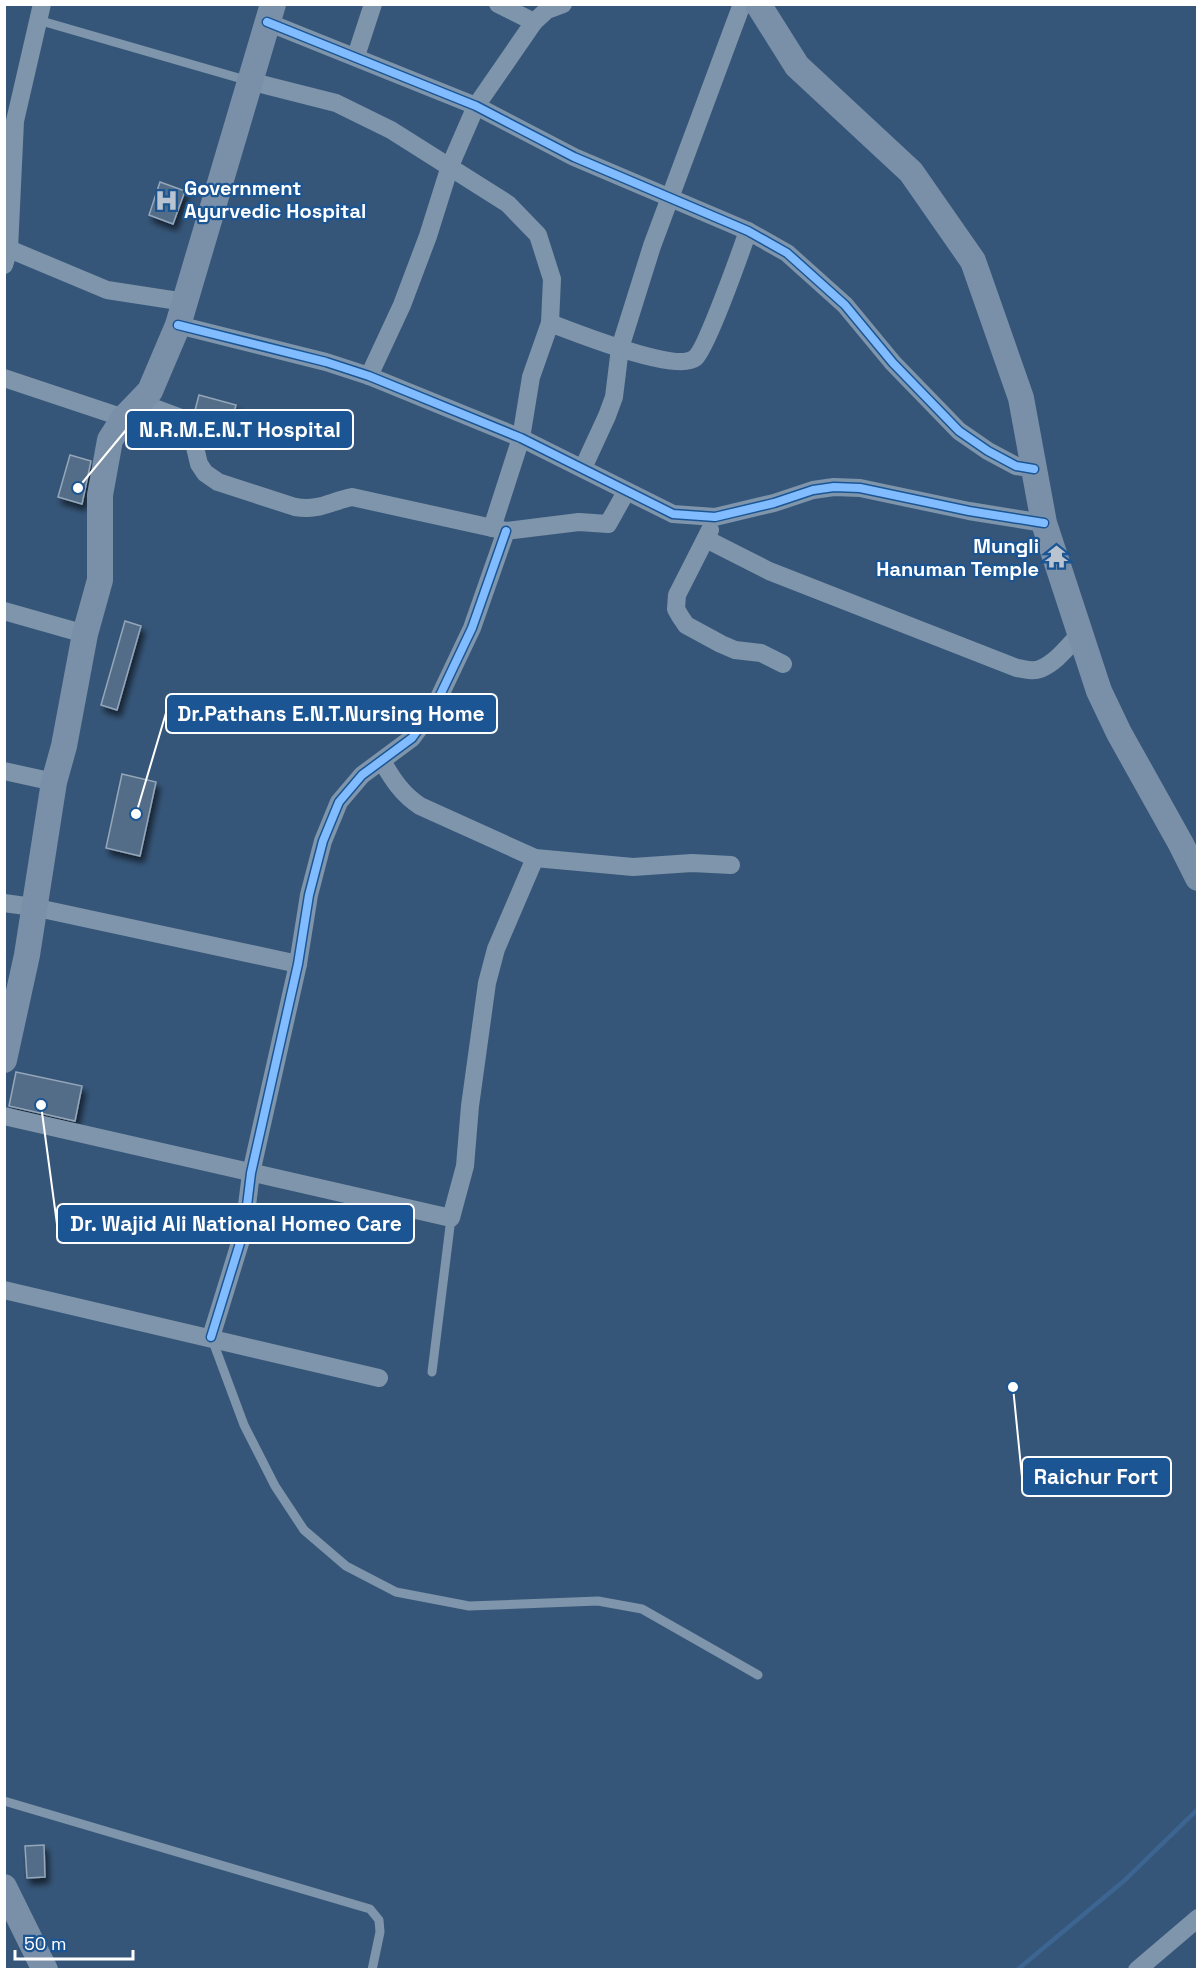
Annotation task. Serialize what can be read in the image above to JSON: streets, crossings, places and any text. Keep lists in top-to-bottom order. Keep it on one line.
{"places":{"hospital":["Government Ayurvedic Hospital"],"other":["N.R.M.E.N.T Hospital","Dr.Pathans E.N.T.Nursing Home","Dr. Wajid Ali National Homeo Care","Raichur Fort"],"temple":["Mungli Hanuman Temple"]},"scale_bar":"50 m"}
